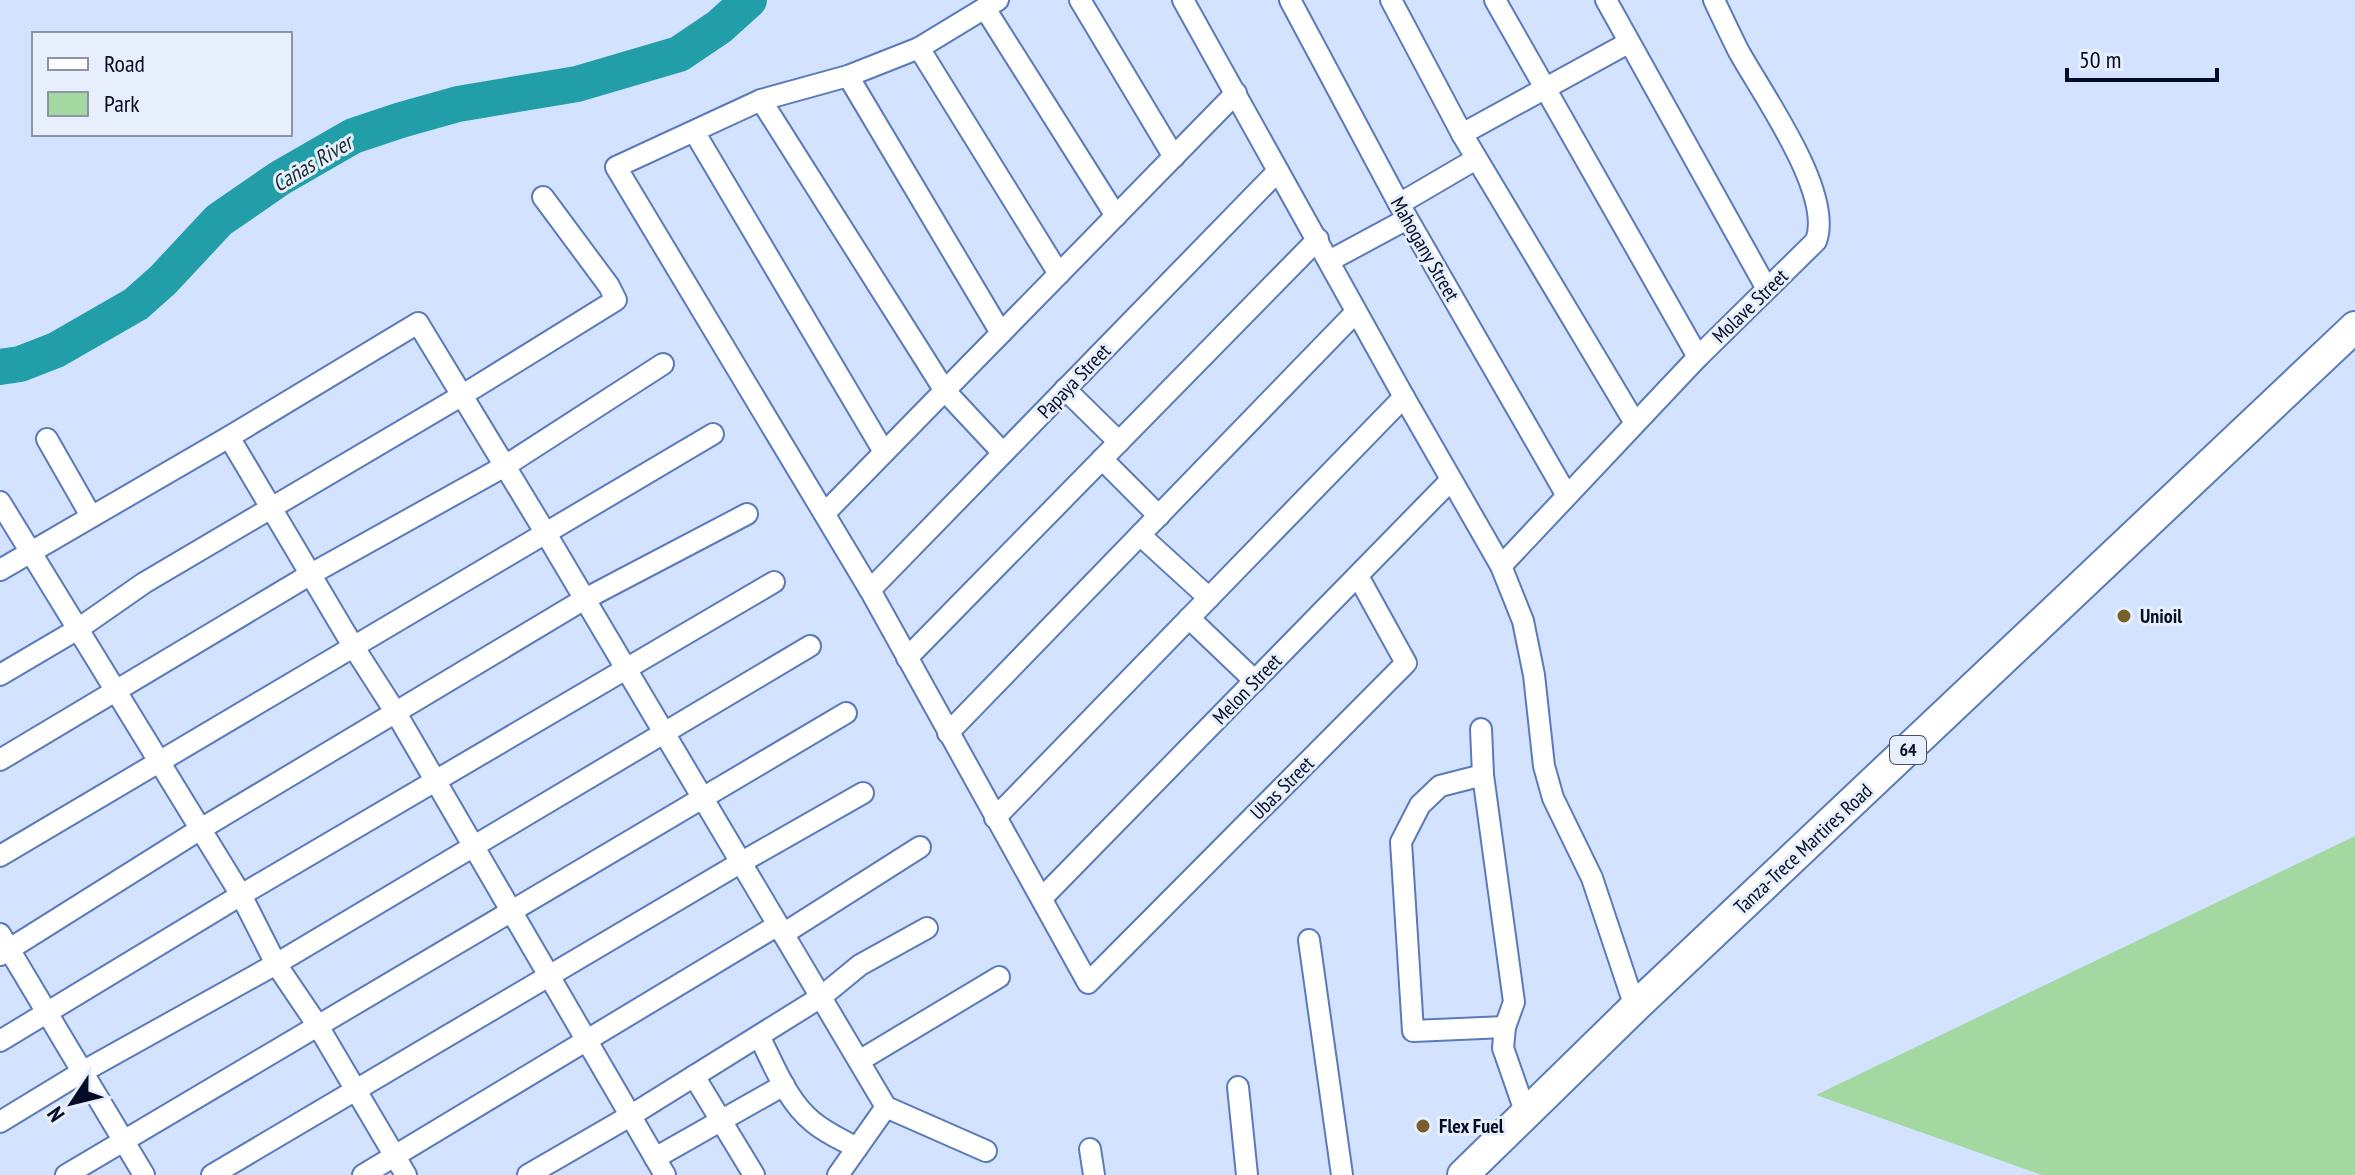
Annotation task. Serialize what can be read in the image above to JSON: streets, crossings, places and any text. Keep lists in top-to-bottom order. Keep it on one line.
{"streets":{"main road":["64","Tanza-Trece Martires Road"],"street":["Mahogany Street","Molave Street","Papaya Street","Melon Street","Ubas Street"]},"crossings":[["Mahogany Street","Molave Street"],["Melon Street","Ubas Street"]],"water":["Cañas River"],"places":["Unioil","Flex Fuel"],"legend":["Road","Park"],"scale_bar":"50 m","north":"bottom left"}
